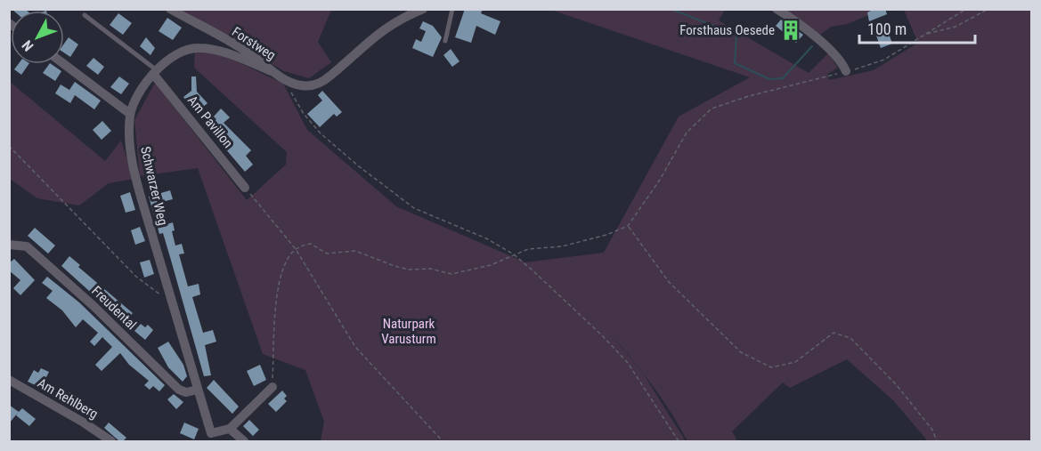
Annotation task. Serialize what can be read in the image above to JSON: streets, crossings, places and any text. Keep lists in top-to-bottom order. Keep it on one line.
{"streets":{"street":["Forstweg","Am Pavillon","Schwarzer Weg","Freudental","Am Rehlberg"]},"crossings":[["Schwarzer Weg","Freudental"]],"parks":["Naturpark Varusturm"],"places":{"building":["Forsthaus Oesede"]},"scale_bar":"100 m","north":"bottom left"}
